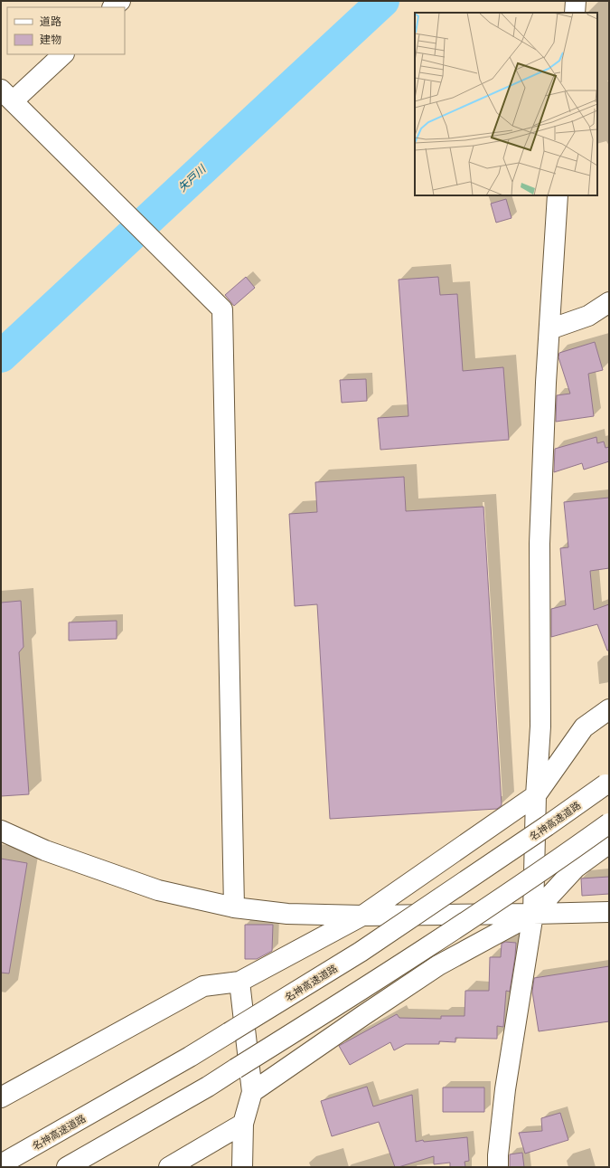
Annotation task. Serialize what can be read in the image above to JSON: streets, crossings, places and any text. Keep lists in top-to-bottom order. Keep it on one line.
{"streets":{"main road":["名神高速道路"]},"water":["矢戸川"],"legend":["道路","建物"]}
